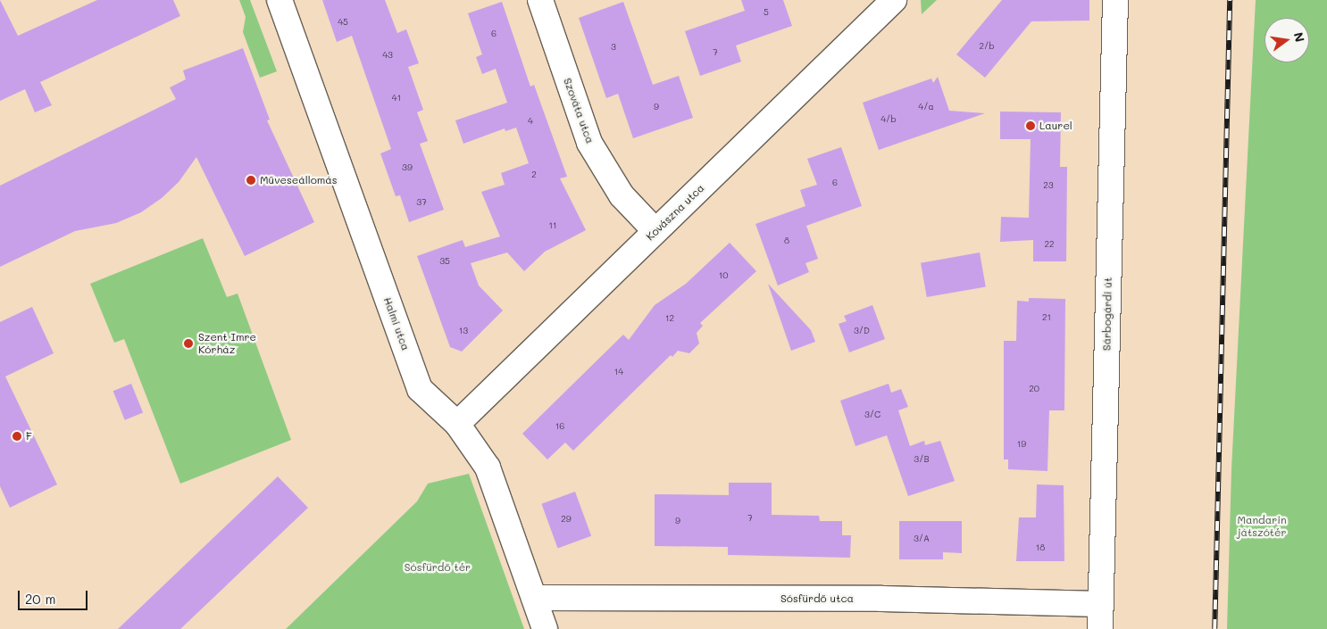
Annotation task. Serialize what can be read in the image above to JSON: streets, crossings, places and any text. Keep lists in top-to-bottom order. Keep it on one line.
{"streets":{"street":["Szováta utca","Kovászna utca","Sárbogárdi út","Halmi utca","Sósfürdő utca"]},"crossings":[["Szováta utca","Kovászna utca"],["Kovászna utca","Halmi utca"],["Sárbogárdi út","Sósfürdő utca"],["Halmi utca","Sósfürdő utca"]],"parks":["Mandarin játszótér","Sósfürdő tér"],"places":["Laurel","Műveseállomás","Szent Imre Kórház","F"],"house_numbers":["5","45","6","2/b","3","7","43","41","9","4/a","4/b","4","39","2","6","23","37","11","8","22","35","10","21","12","13","3/D","14","20","3/C","16","19","3/B","7","29","9","3/A","18"],"scale_bar":"20 m","north":"right"}
